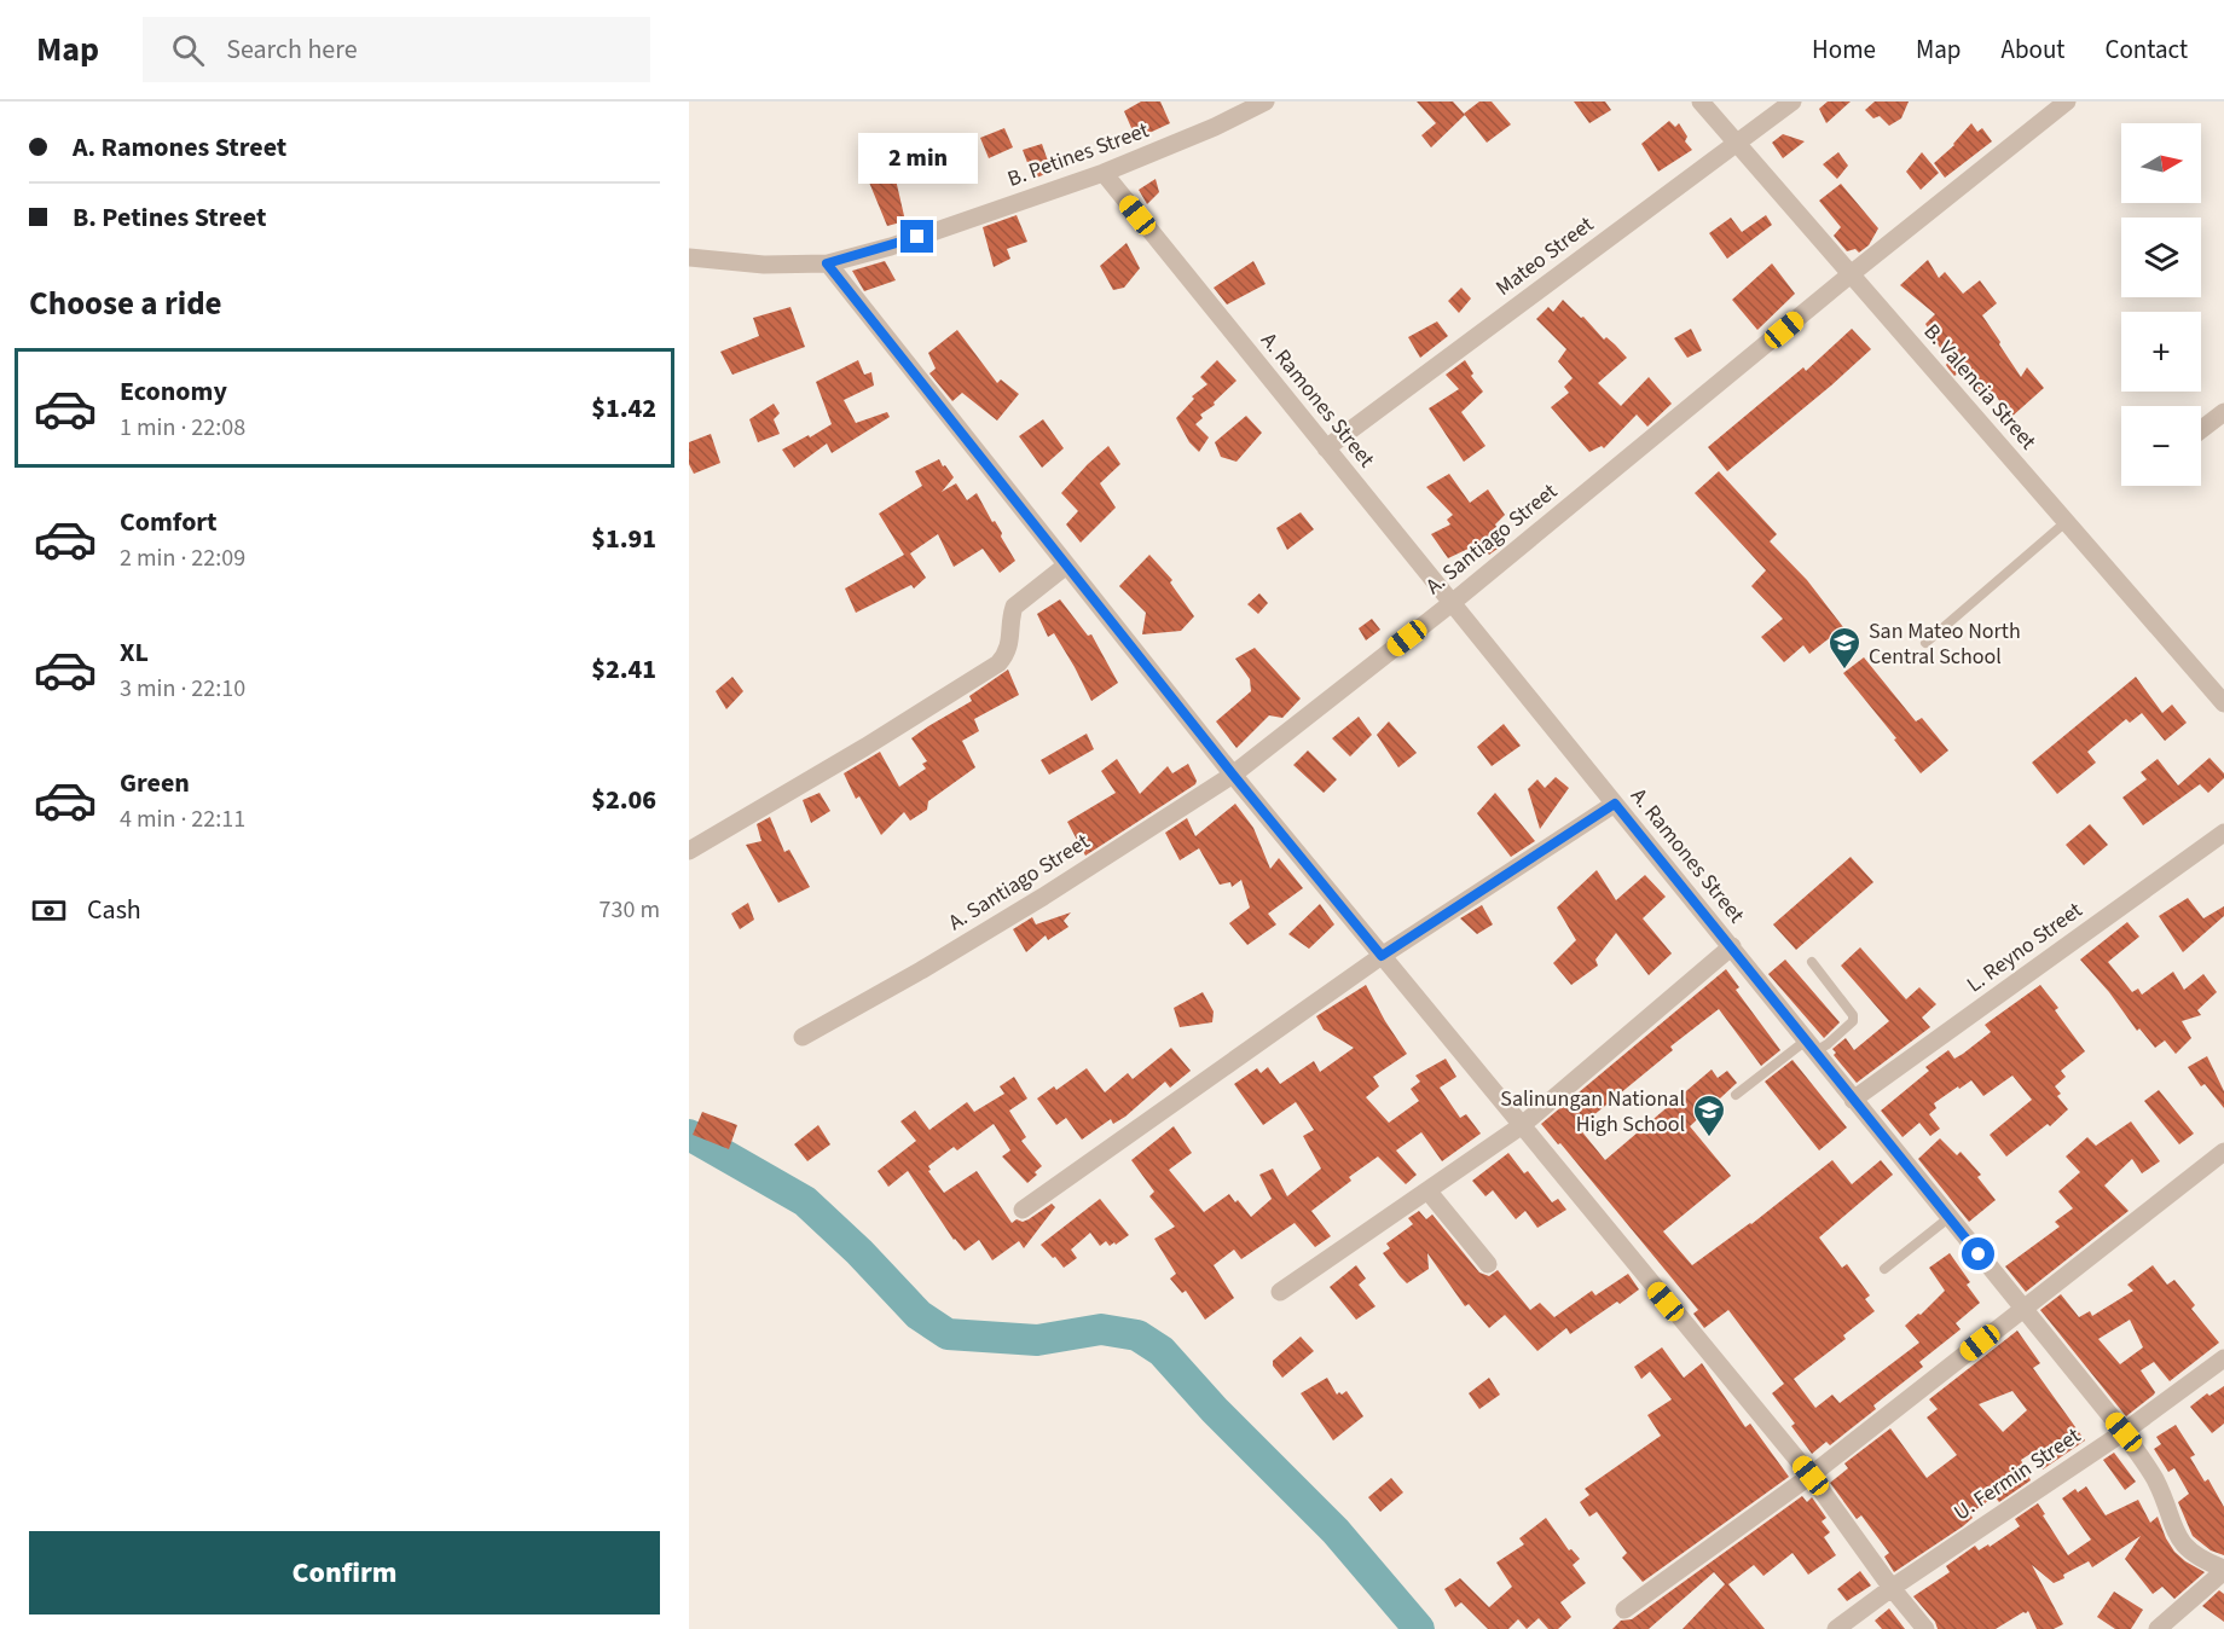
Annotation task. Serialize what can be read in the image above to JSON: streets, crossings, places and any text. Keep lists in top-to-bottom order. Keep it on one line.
{"streets":{"street":["B. Petines Street","Mateo Street","B. Valencia Street","A. Ramones Street","A. Santiago Street","L. Reyno Street","U. Fermin Street"]},"crossings":[["B. Petines Street","A. Ramones Street"],["Mateo Street","B. Valencia Street"],["Mateo Street","A. Ramones Street"],["B. Valencia Street","A. Santiago Street"],["A. Ramones Street","A. Santiago Street"],["A. Ramones Street","L. Reyno Street"],["A. Ramones Street","U. Fermin Street"]],"places":{"school or university":["San Mateo North Central School","Salinungan National High School"]},"north":"right","page":{"header":"Map","search":"Search here","nav":["Home","Map","About","Contact"],"banner":["A. Ramones Street","B. Petines Street"],"map_buttons":["+","−"],"bubble":"2 min","heading":"Choose a ride","list":[{"name":"Economy","note":"1 min · 22:08","value":"$1.42"},{"name":"Comfort","note":"2 min · 22:09","value":"$1.91"},{"name":"XL","note":"3 min · 22:10","value":"$2.41"},{"name":"Green","note":"4 min · 22:11","value":"$2.06"}],"pay":["Cash","730 m"],"buttons":"Confirm"}}
